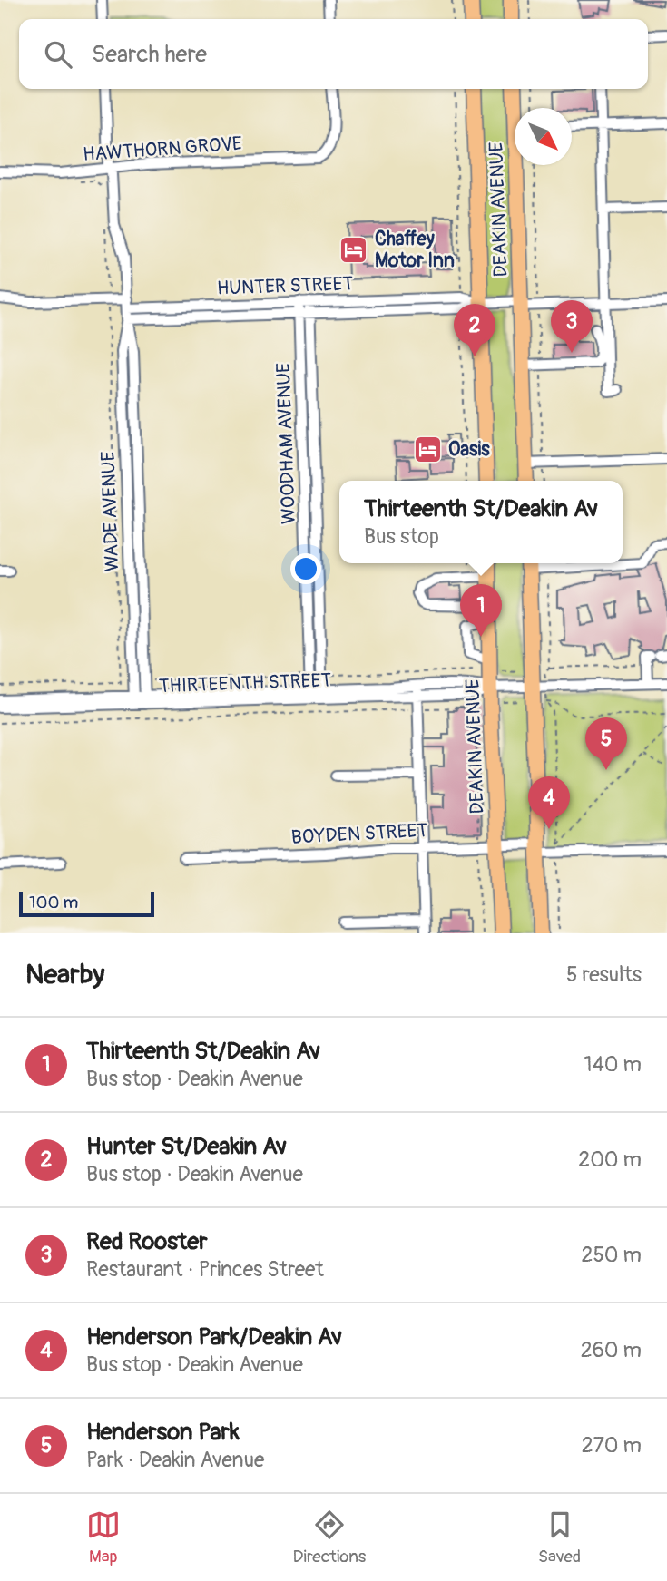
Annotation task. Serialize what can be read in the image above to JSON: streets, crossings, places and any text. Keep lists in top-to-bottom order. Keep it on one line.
{"streets":{"highway":["DEAKIN AVENUE"],"street":["HAWTHORN GROVE","HUNTER STREET","WOODHAM AVENUE","WADE AVENUE","THIRTEENTH STREET","BOYDEN STREET"]},"crossings":[["HAWTHORN GROVE","WADE AVENUE"],["DEAKIN AVENUE","HUNTER STREET"],["DEAKIN AVENUE","THIRTEENTH STREET"],["DEAKIN AVENUE","BOYDEN STREET"],["HUNTER STREET","WOODHAM AVENUE"],["HUNTER STREET","WADE AVENUE"],["WOODHAM AVENUE","THIRTEENTH STREET"],["WADE AVENUE","THIRTEENTH STREET"]],"places":{"hotel":["Chaffey Motor Inn","Oasis"]},"scale_bar":"100 m","north":"bottom right","page":{"search":"Search here","pins":["3","2","1","5","4"],"popup":["Thirteenth St/Deakin Av","Bus stop"],"scale":"100 m","heading":["Nearby","5 results"],"list":[{"mark":"1","name":"Thirteenth St/Deakin Av","note":"Bus stop · Deakin Avenue","value":"140 m"},{"mark":"2","name":"Hunter St/Deakin Av","note":"Bus stop · Deakin Avenue","value":"200 m"},{"mark":"3","name":"Red Rooster","note":"Restaurant · Princes Street","value":"250 m"},{"mark":"4","name":"Henderson Park/Deakin Av","note":"Bus stop · Deakin Avenue","value":"260 m"},{"mark":"5","name":"Henderson Park","note":"Park · Deakin Avenue","value":"270 m"}],"nav":["Map","Directions","Saved"]}}
